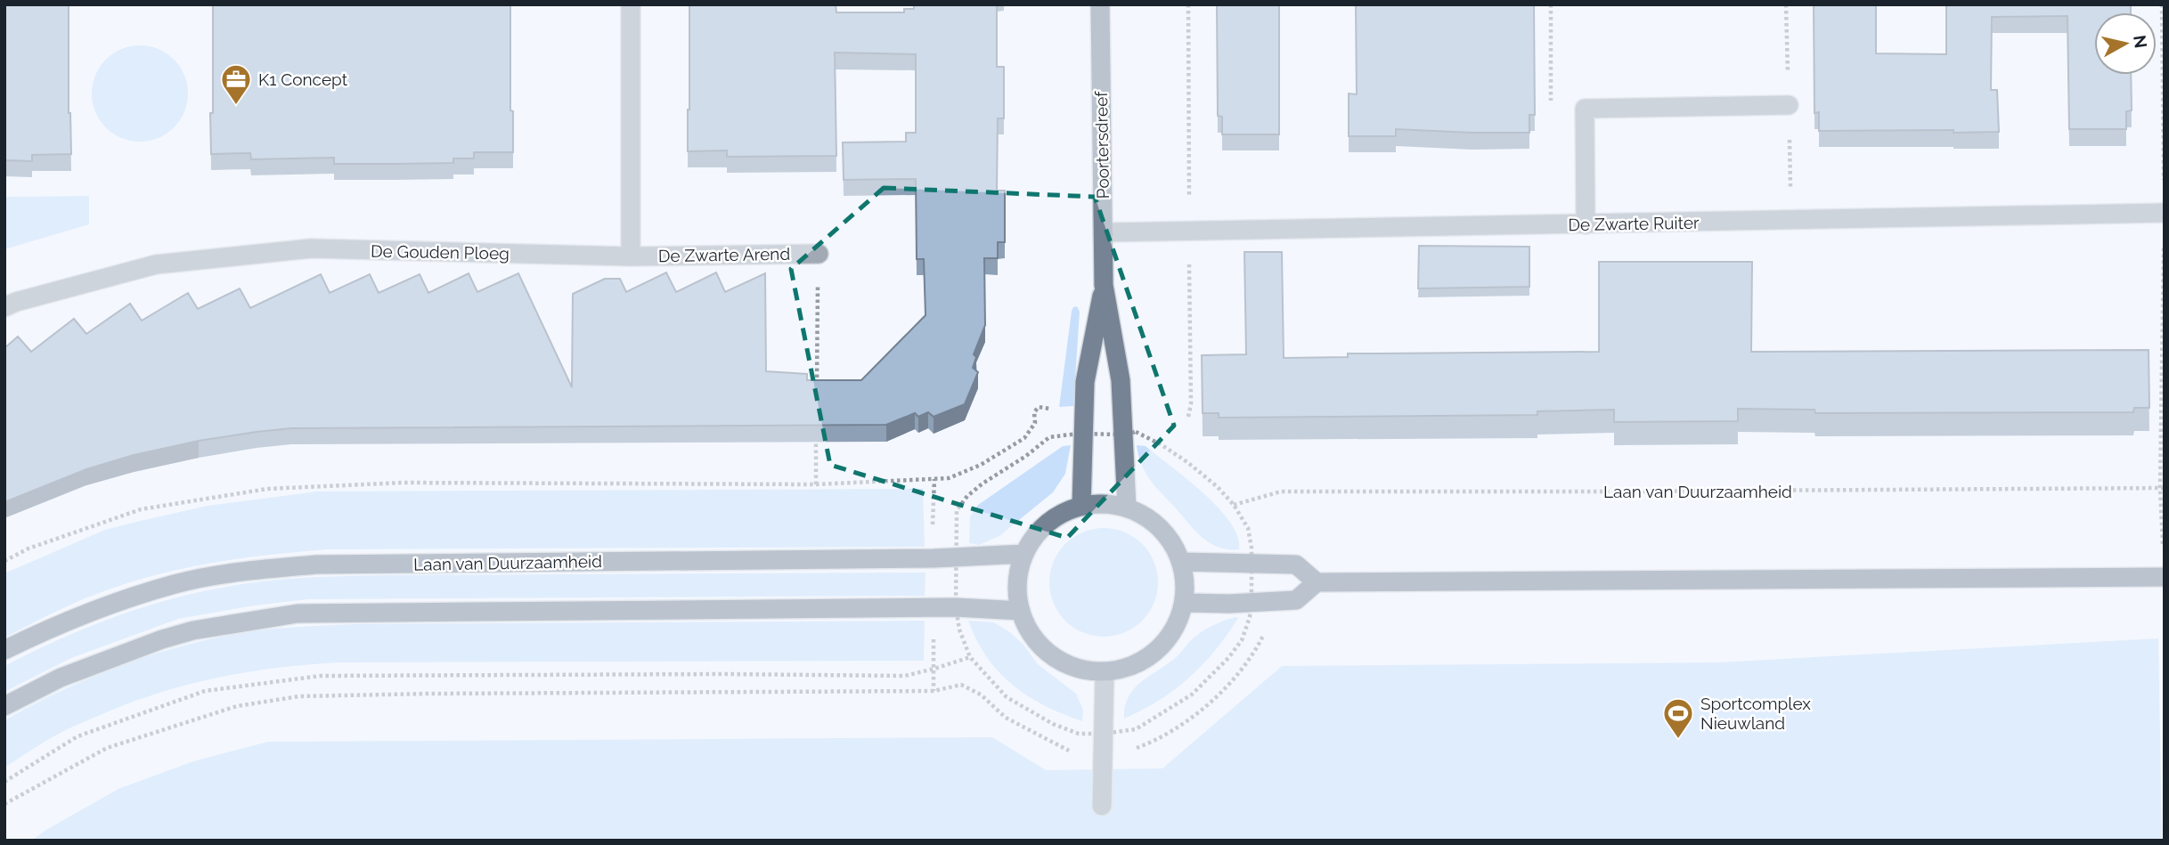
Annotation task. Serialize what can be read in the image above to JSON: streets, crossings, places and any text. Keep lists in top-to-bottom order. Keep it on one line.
{"streets":{"street":["Poortersdreef","De Zwarte Ruiter","De Gouden Ploeg","De Zwarte Arend","Laan van Duurzaamheid"]},"crossings":[["Poortersdreef","De Zwarte Ruiter"],["Poortersdreef","Laan van Duurzaamheid"],["De Gouden Ploeg","De Zwarte Arend"]],"places":{"office":["K1 Concept"],"sports":["Sportcomplex Nieuwland"]},"north":"right"}
